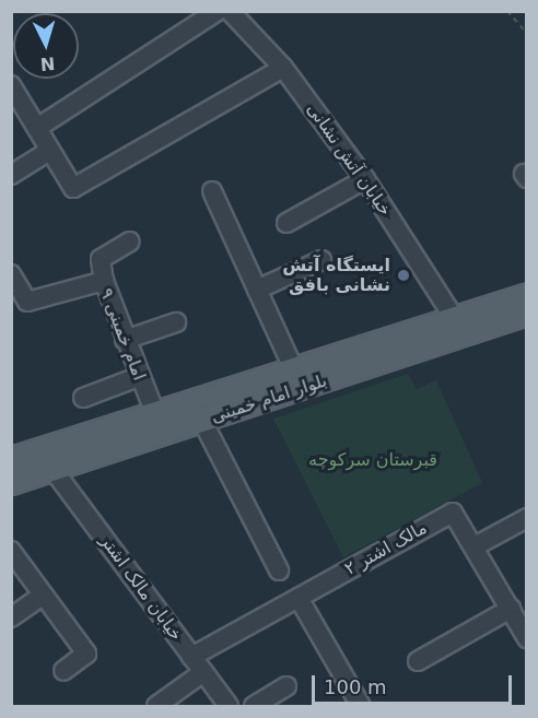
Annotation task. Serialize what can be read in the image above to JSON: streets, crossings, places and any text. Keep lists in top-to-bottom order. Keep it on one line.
{"streets":{"main road":["بلوار امام خمینی"],"street":["خیابان آتش نشانی","امام خمینی ۹","مالک اشتر ۲","خیابان مالک اشتر"]},"crossings":[["خیابان آتش نشانی","بلوار امام خمینی"],["امام خمینی ۹","بلوار امام خمینی"],["بلوار امام خمینی","خیابان مالک اشتر"],["مالک اشتر ۲","خیابان مالک اشتر"]],"parks":["قبرستان سرکوچه"],"places":["ایستگاه آتش نشانی بافق"],"scale_bar":"100 m","north":"bottom"}
